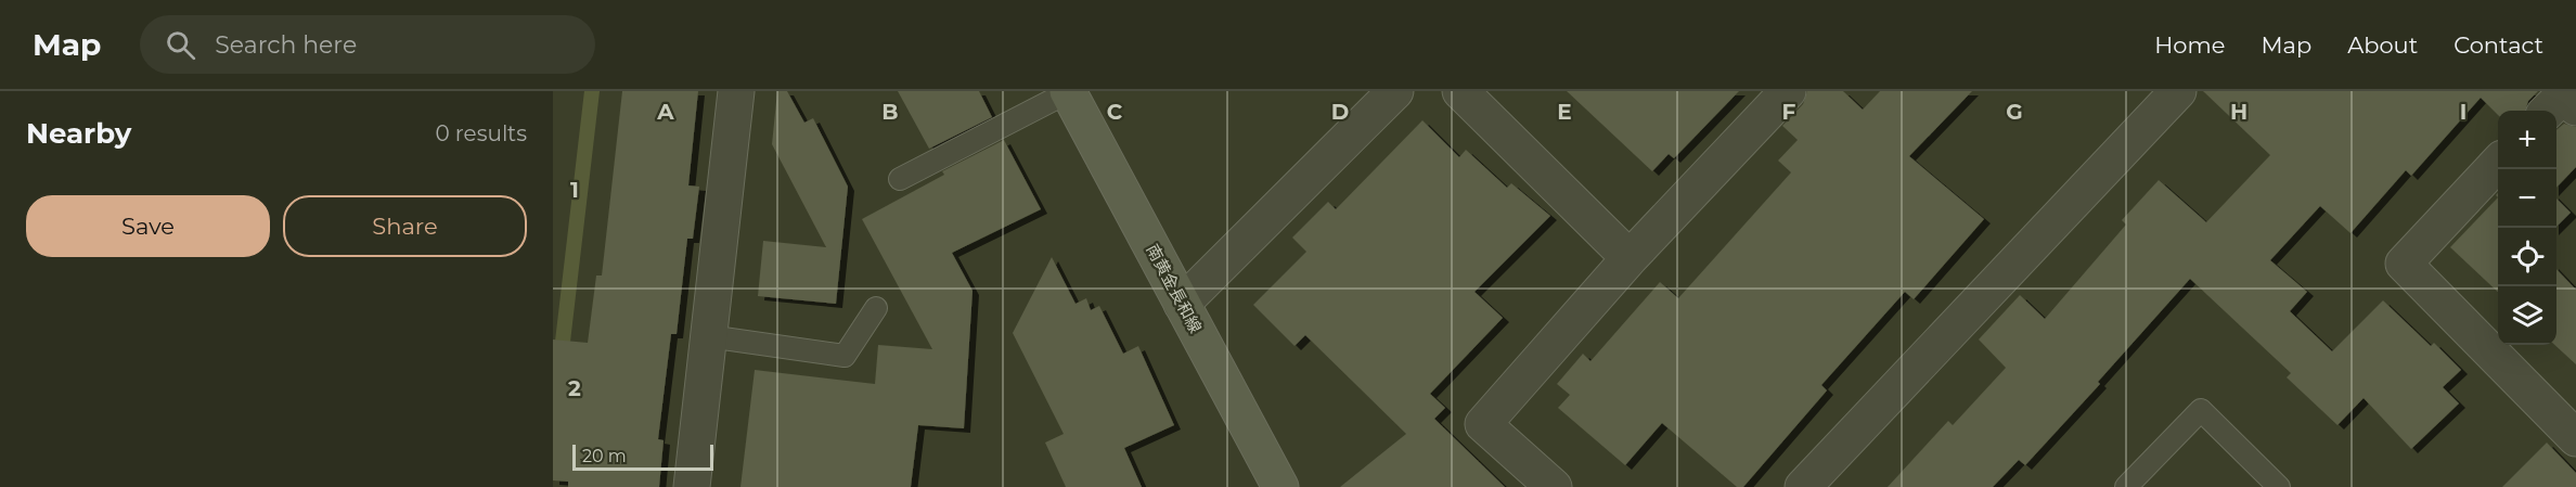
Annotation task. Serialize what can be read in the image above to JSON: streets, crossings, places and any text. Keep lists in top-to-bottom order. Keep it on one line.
{"streets":{"main road":["南黄金長和線"]},"scale_bar":"20 m","page":{"header":"Map","search":"Search here","nav":["Home","Map","About","Contact"],"heading":["Nearby","0 results"],"map_buttons":["+","−"],"buttons":["Save","Share"],"scale":"20 m"},"grid":{"columns":["A","B","C","D","E","F","G","H","I"],"rows":["1","2"]}}
